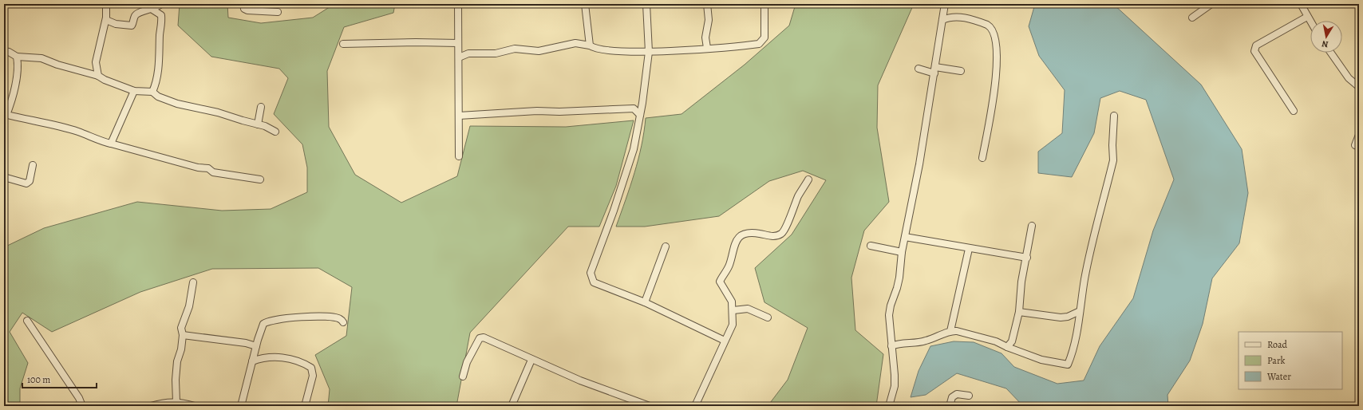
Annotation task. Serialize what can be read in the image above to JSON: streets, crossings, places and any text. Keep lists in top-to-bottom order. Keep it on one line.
{"legend":["Road","Park","Water"],"scale_bar":"100 m","north":"bottom"}
